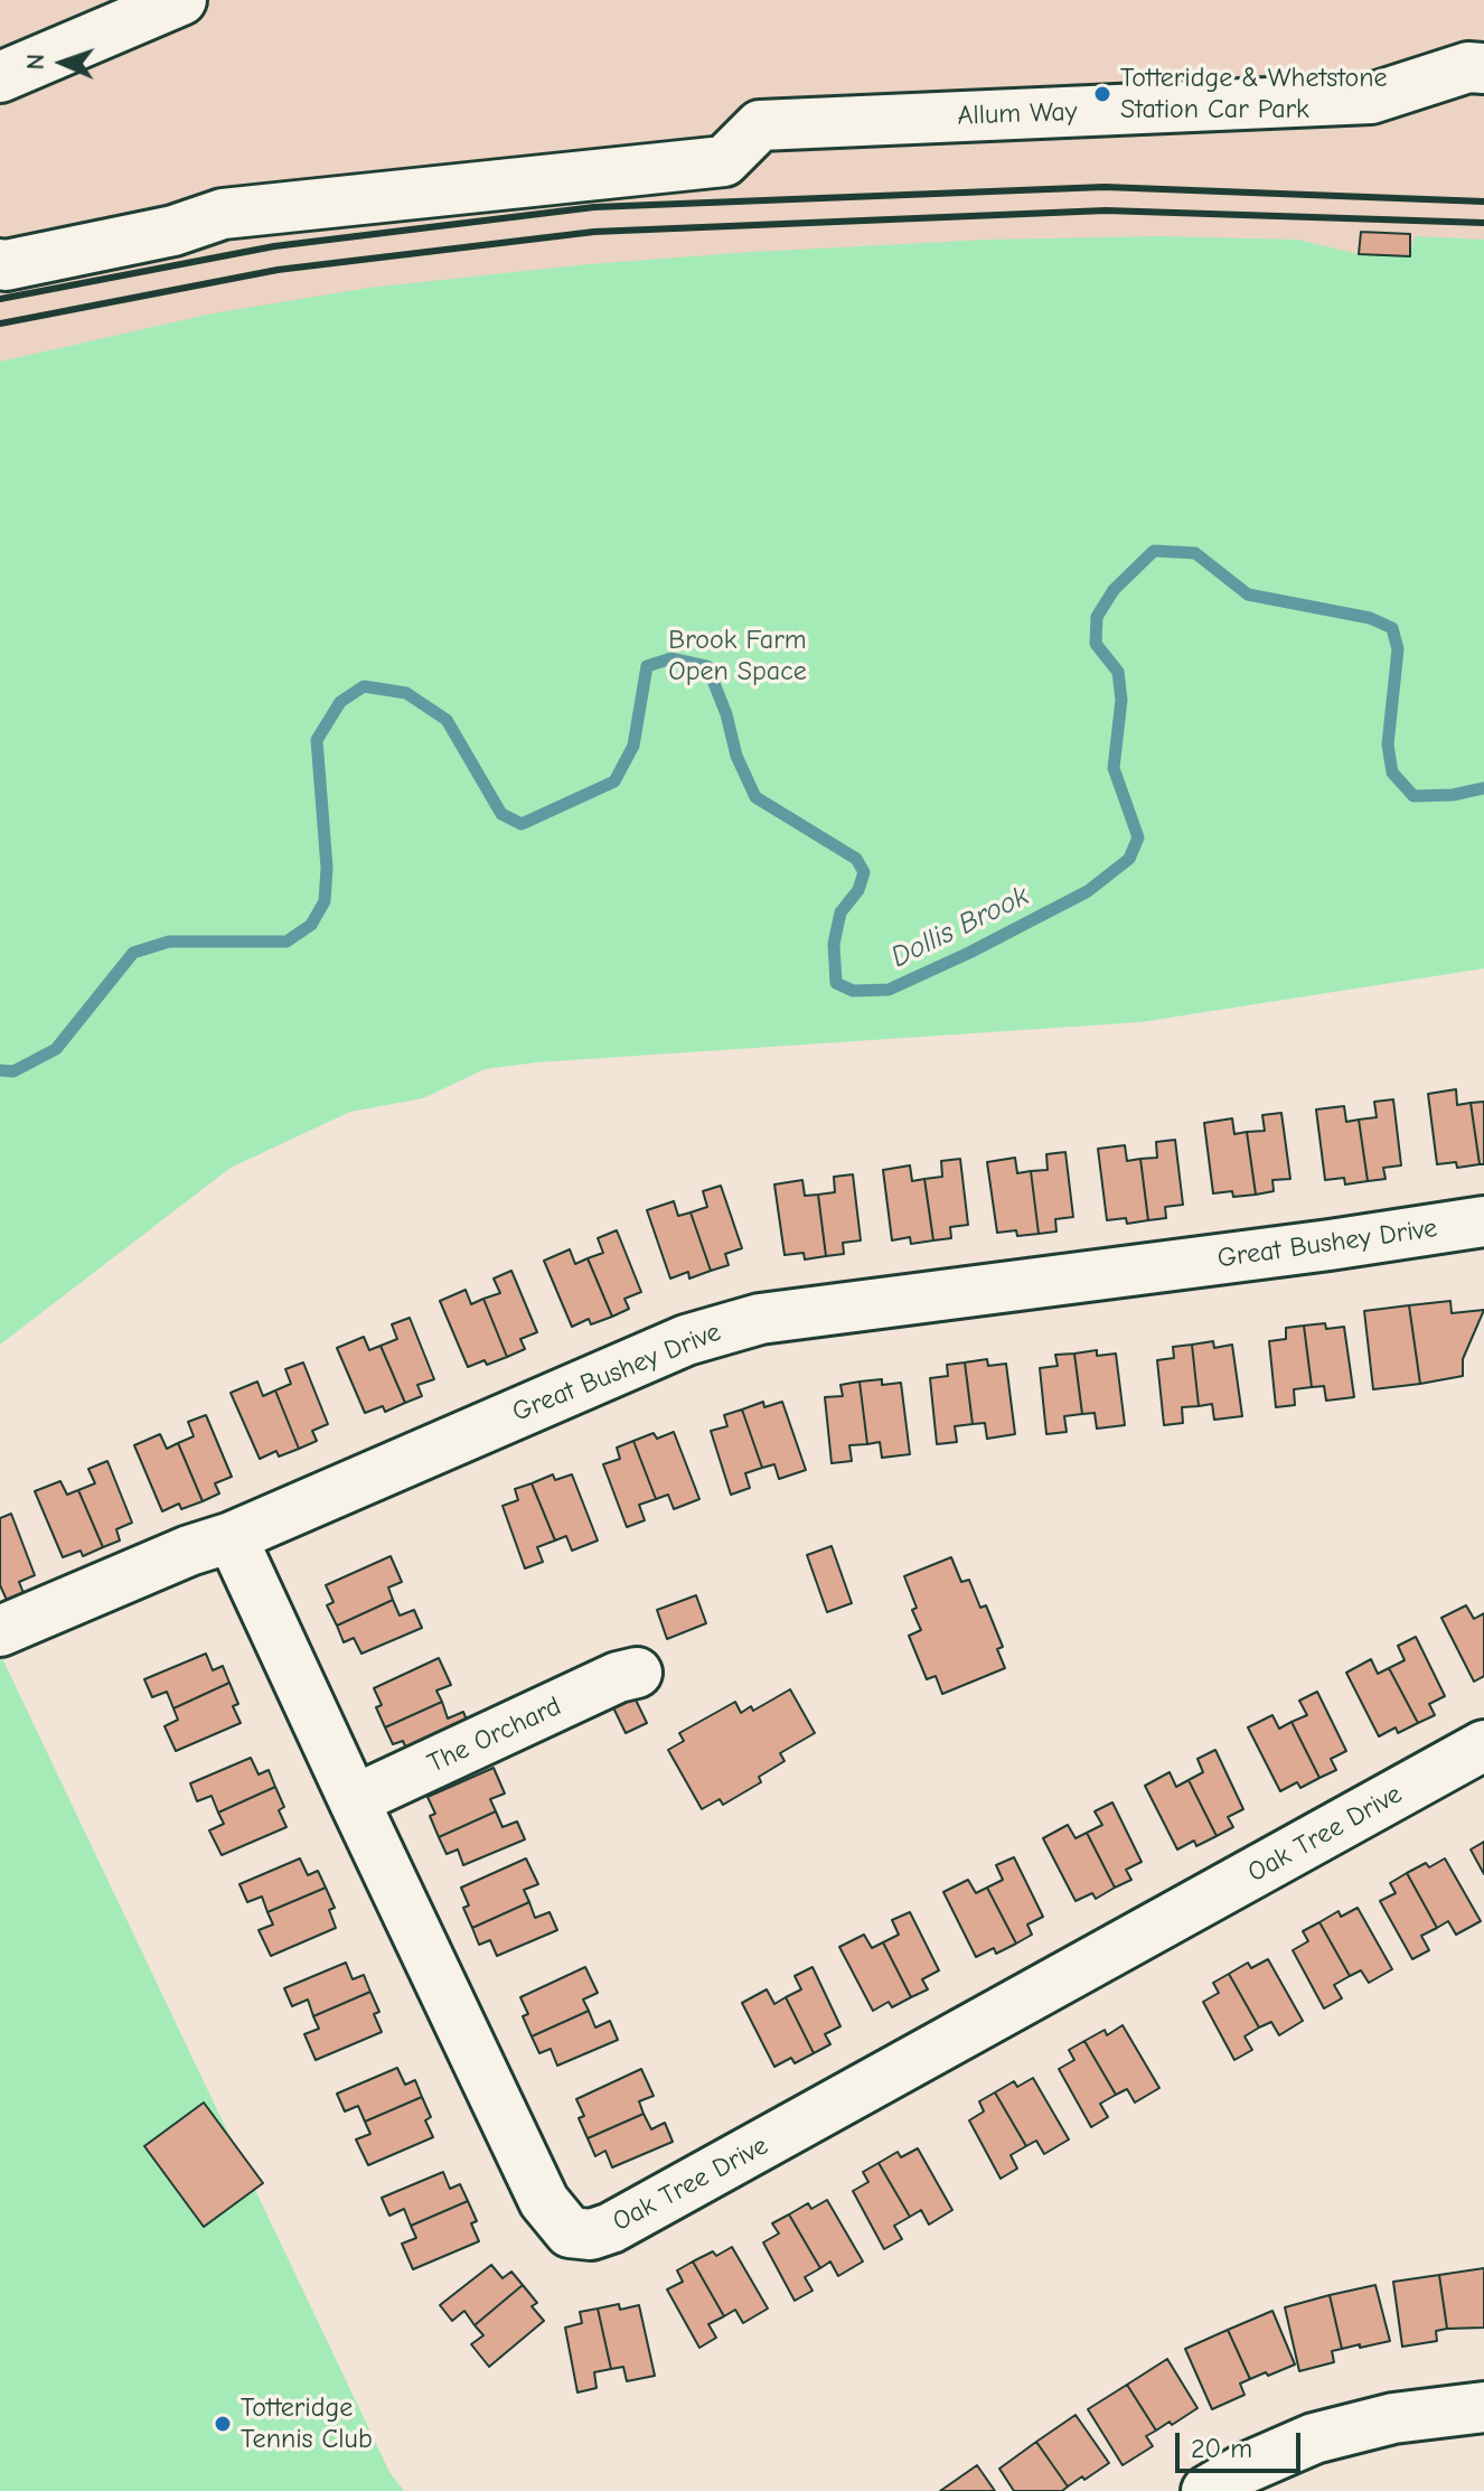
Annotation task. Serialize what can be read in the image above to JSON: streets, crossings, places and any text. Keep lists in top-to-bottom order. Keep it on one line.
{"streets":{"street":["Allum Way","Great Bushey Drive","The Orchard","Oak Tree Drive"]},"crossings":[["Great Bushey Drive","Oak Tree Drive"],["The Orchard","Oak Tree Drive"]],"water":["Dollis Brook"],"parks":["Brook Farm Open Space"],"places":["Totteridge & Whetstone Station Car Park","Totteridge Tennis Club"],"scale_bar":"20 m","north":"left"}
